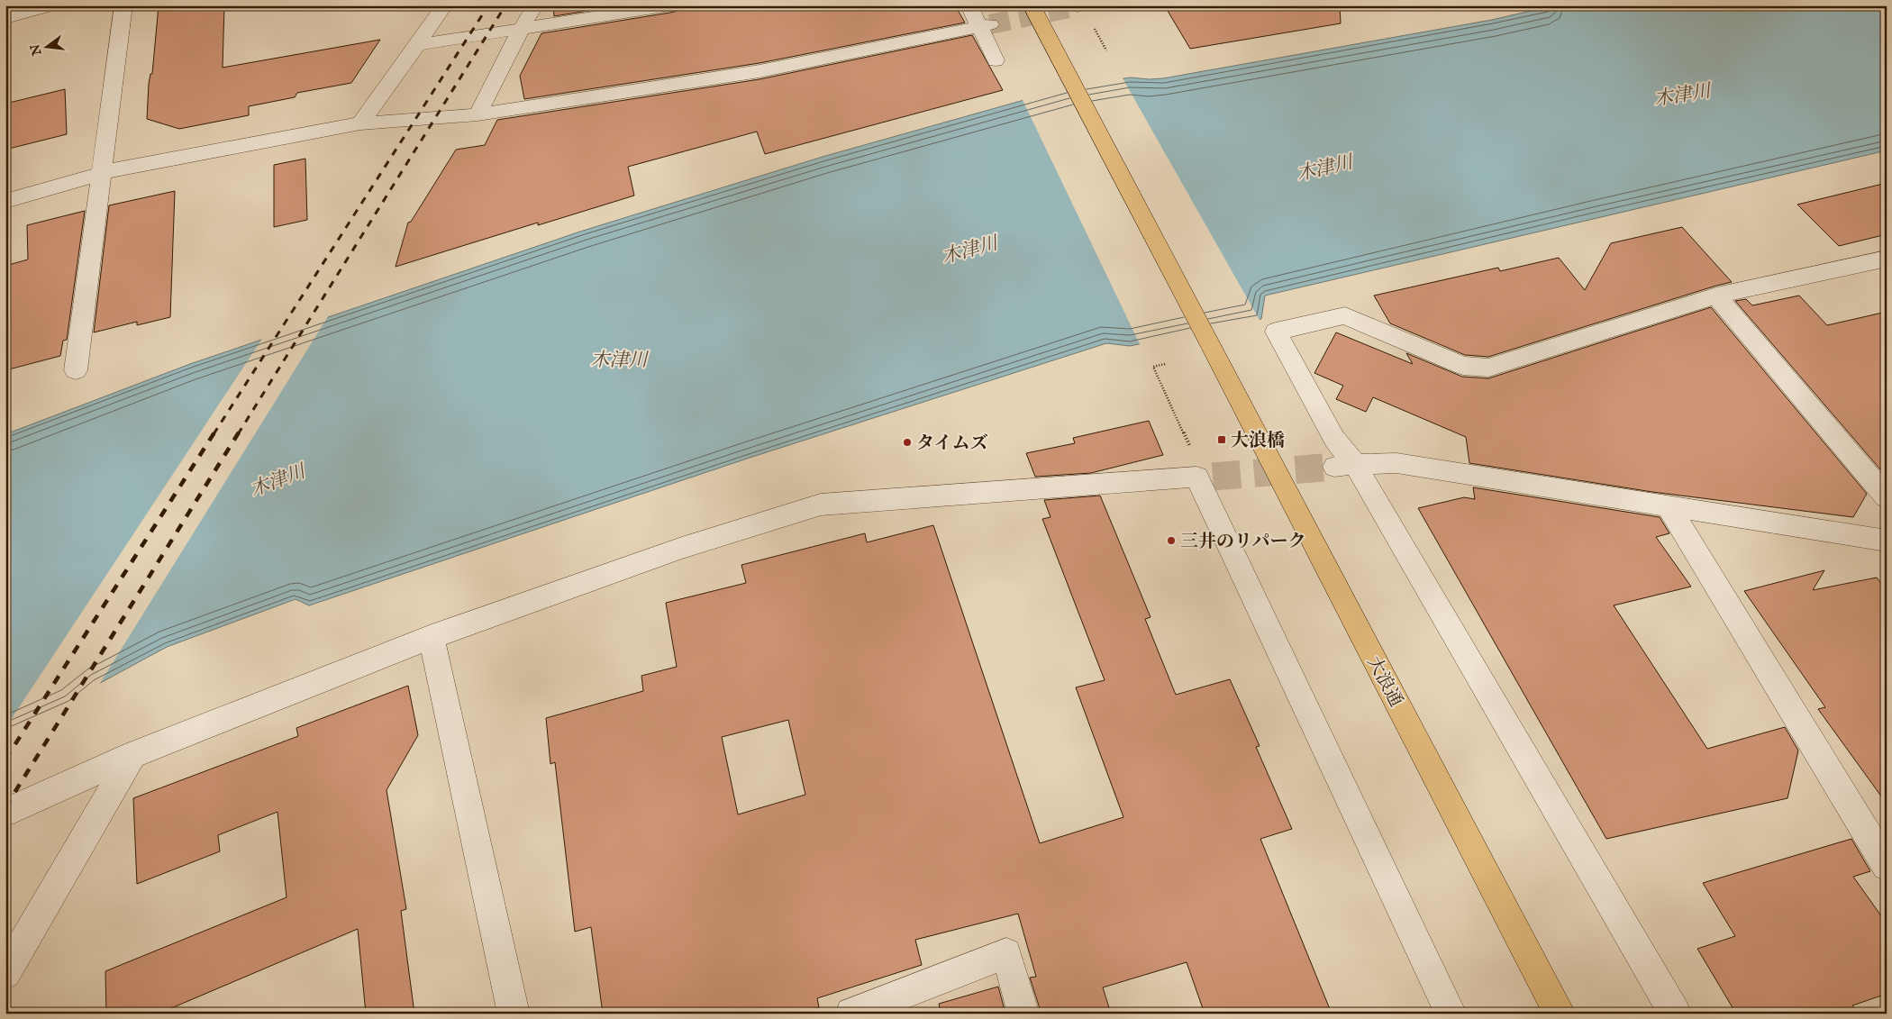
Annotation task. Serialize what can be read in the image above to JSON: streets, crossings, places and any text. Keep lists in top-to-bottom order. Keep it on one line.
{"streets":{"main road":["大浪通"]},"water":["木津川"],"places":{"transit":["大浪橋"],"other":["タイムズ","三井のリパーク"]},"north":"left"}
